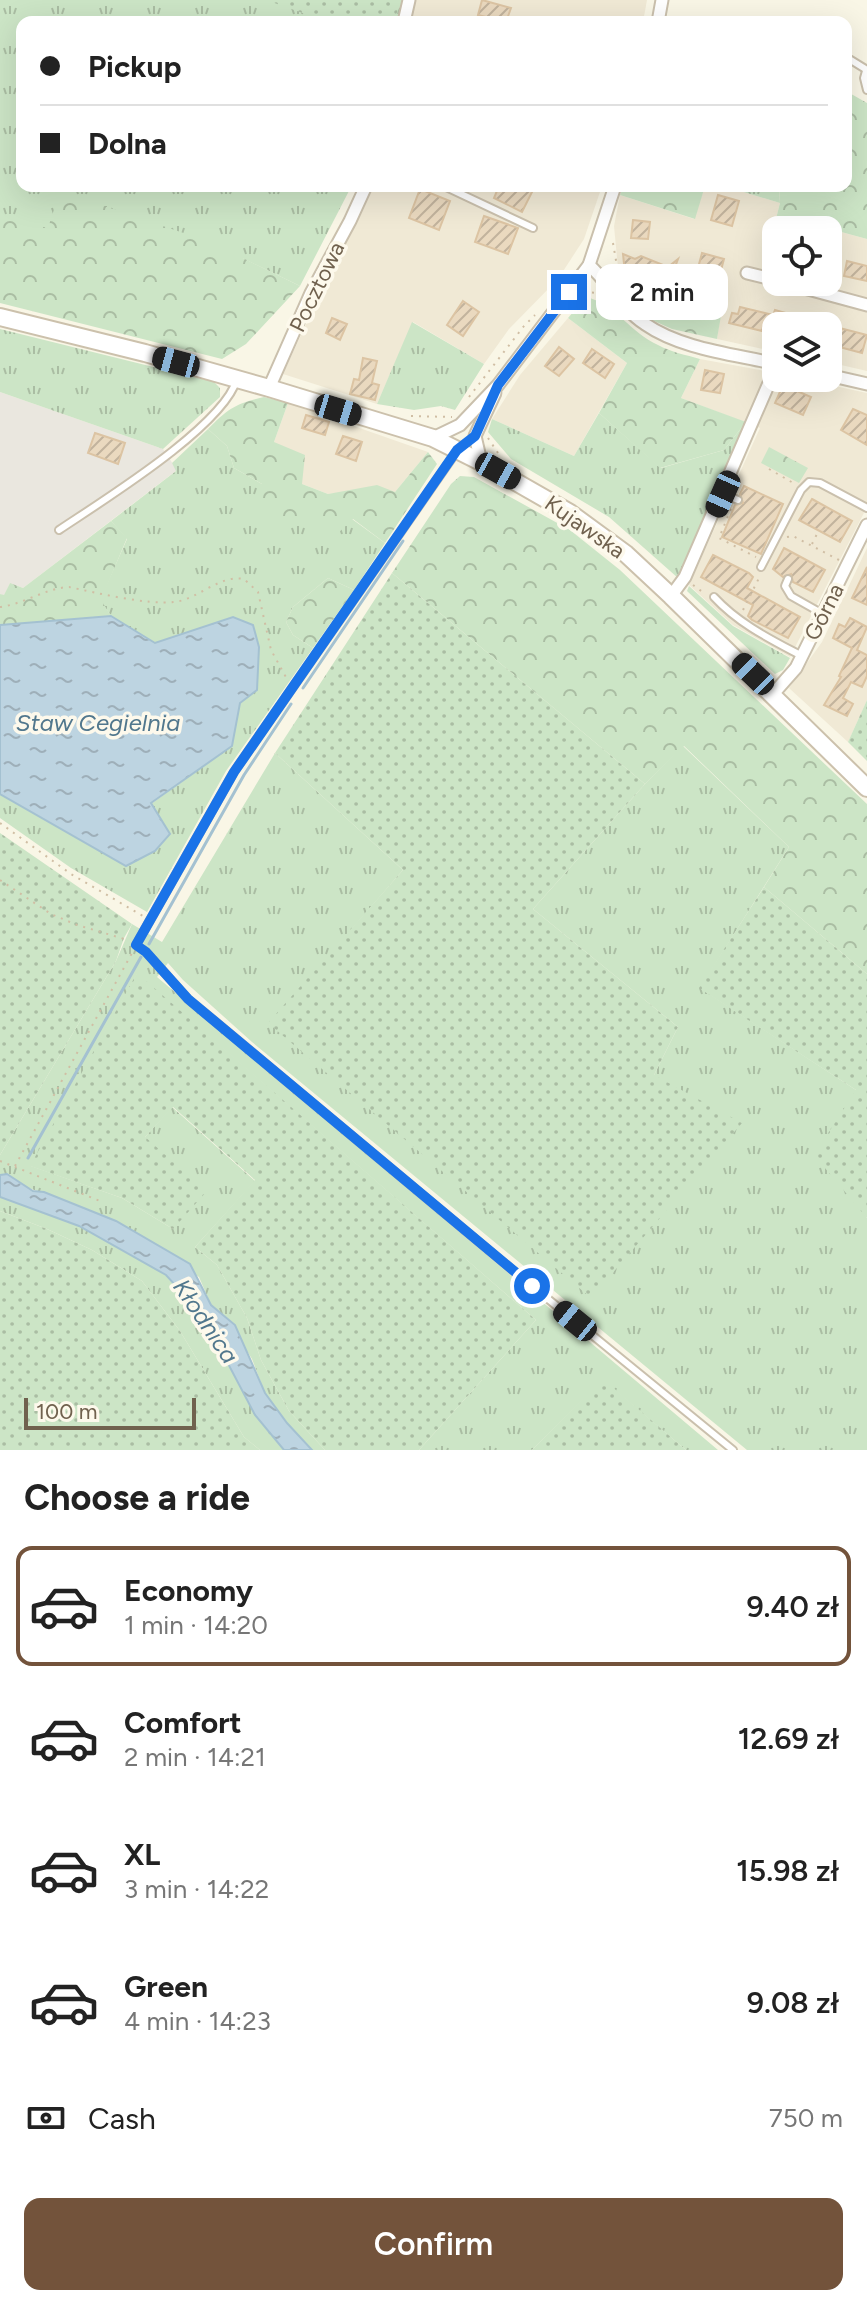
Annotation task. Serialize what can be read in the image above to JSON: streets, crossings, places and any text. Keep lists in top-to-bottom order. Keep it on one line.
{"streets":{"street":["Pocztowa","Kujawska","Górna"]},"crossings":[["Pocztowa","Kujawska"],["Kujawska","Górna"]],"water":["Staw Cegielnia","Kłodnica"],"scale_bar":"100 m","page":{"banner":["Pickup","Dolna"],"bubble":"2 min","scale":"100 m","heading":"Choose a ride","list":[{"name":"Economy","note":"1 min · 14:20","value":"9.40 zł"},{"name":"Comfort","note":"2 min · 14:21","value":"12.69 zł"},{"name":"XL","note":"3 min · 14:22","value":"15.98 zł"},{"name":"Green","note":"4 min · 14:23","value":"9.08 zł"}],"pay":["Cash","750 m"],"buttons":"Confirm"}}
